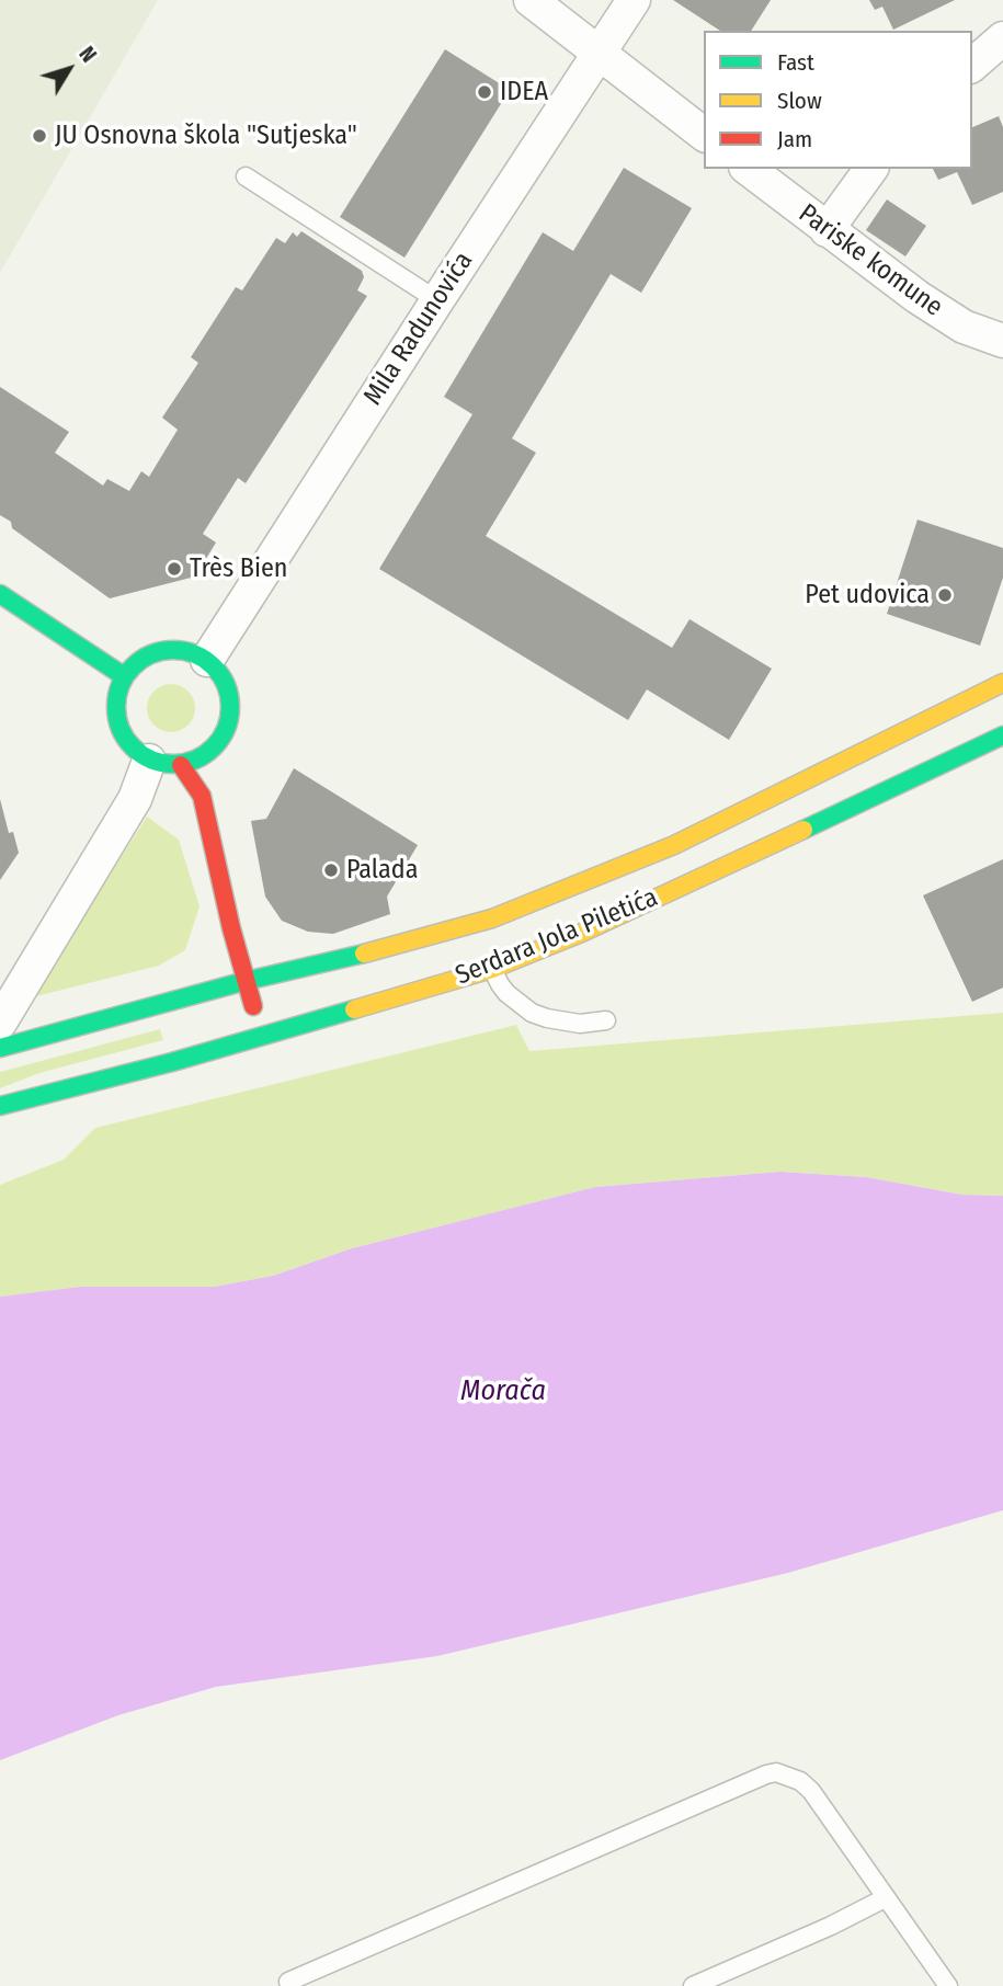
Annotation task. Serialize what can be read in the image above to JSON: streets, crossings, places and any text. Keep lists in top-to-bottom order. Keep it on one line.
{"streets":{"main road":["Serdara Jola Piletića"],"street":["Pariske komune","Mila Radunovića"]},"water":["Morača"],"places":["IDEA","JU Osnovna škola \"Sutjeska\"","Très Bien","Pet udovica","Palada"],"legend":["Fast","Slow","Jam"],"north":"top right"}
